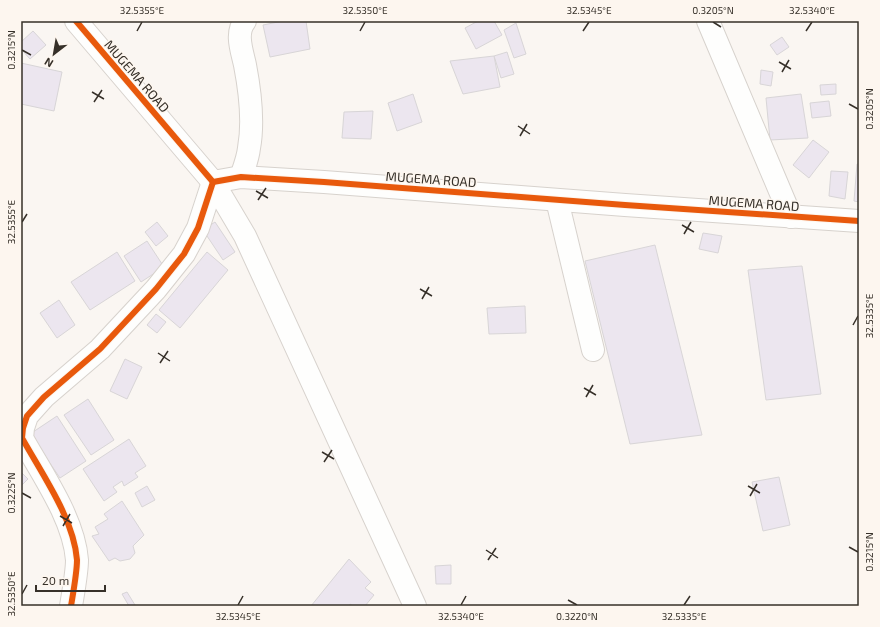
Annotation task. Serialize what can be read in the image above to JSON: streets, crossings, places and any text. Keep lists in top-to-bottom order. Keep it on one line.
{"streets":{"street":["MUGEMA ROAD"]},"scale_bar":"20 m","north":"bottom left","coordinates":["32.5355°E","32.5350°E","32.5345°E","0.3205°N","32.5340°E","0.3215°N","32.5335°E","0.3225°N","0.3220°N"]}
